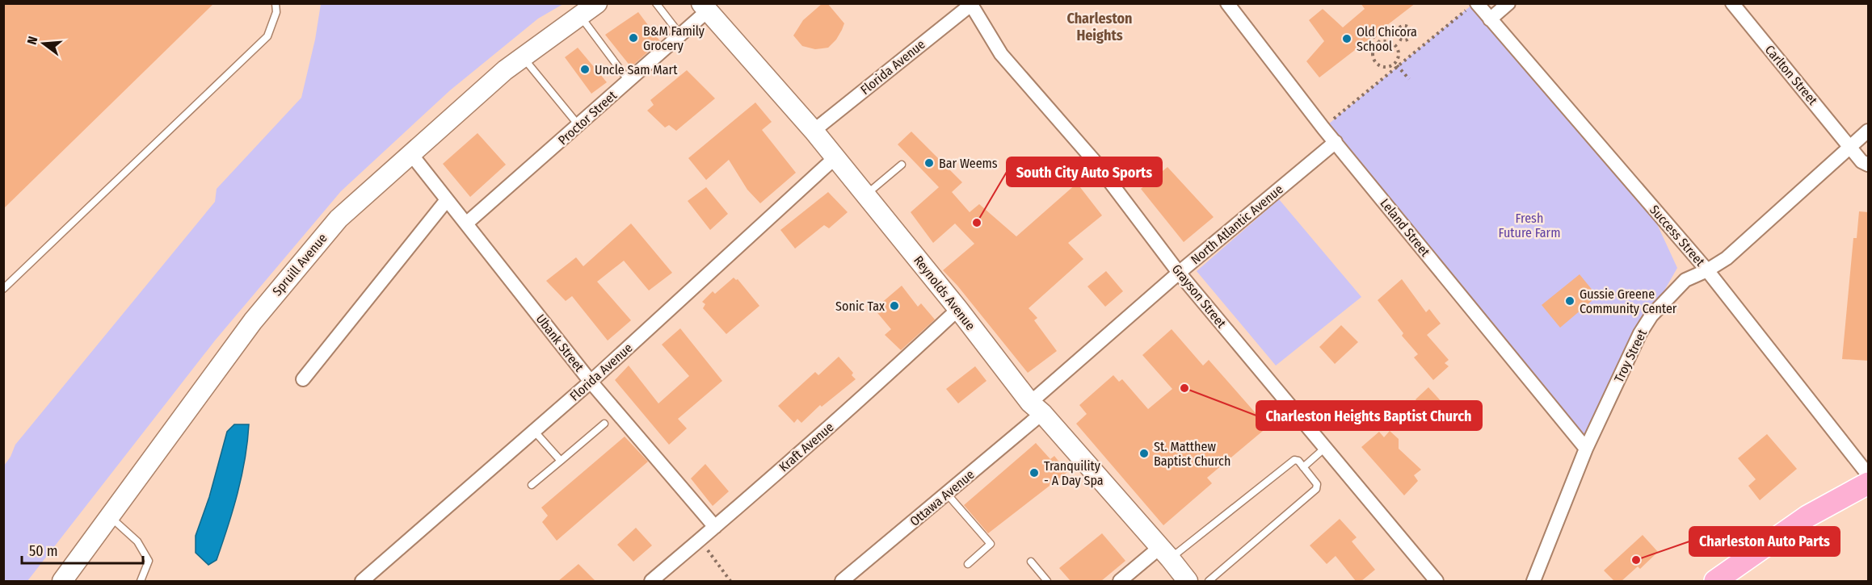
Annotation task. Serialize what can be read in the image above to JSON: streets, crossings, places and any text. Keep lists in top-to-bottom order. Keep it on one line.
{"streets":{"street":["Florida Avenue","Carlton Street","Proctor Street","North Atlantic Avenue","Leland Street","Success Street","Spruill Avenue","Reynolds Avenue","Grayson Street","Ubank Street","Troy Street","Kraft Avenue","Ottawa Avenue"]},"crossings":[["Florida Avenue","Reynolds Avenue"],["Florida Avenue","Grayson Street"],["Florida Avenue","Ubank Street"],["Carlton Street","Troy Street"],["Proctor Street","Reynolds Avenue"],["Proctor Street","Ubank Street"],["North Atlantic Avenue","Leland Street"],["North Atlantic Avenue","Reynolds Avenue"],["North Atlantic Avenue","Grayson Street"],["North Atlantic Avenue","Ottawa Avenue"],["Leland Street","Troy Street"],["Success Street","Troy Street"],["Spruill Avenue","Ubank Street"],["Reynolds Avenue","Kraft Avenue"],["Reynolds Avenue","Ottawa Avenue"],["Ubank Street","Kraft Avenue"]],"districts":["Charleston Heights"],"parks":["Fresh Future Farm"],"places":["B&M Family Grocery","Old Chicora School","Uncle Sam Mart","Bar Weems","South City Auto Sports","Gussie Greene Community Center","Sonic Tax","Charleston Heights Baptist Church","St. Matthew Baptist Church","Tranquility - A Day Spa","Charleston Auto Parts"],"scale_bar":"50 m","north":"left"}
